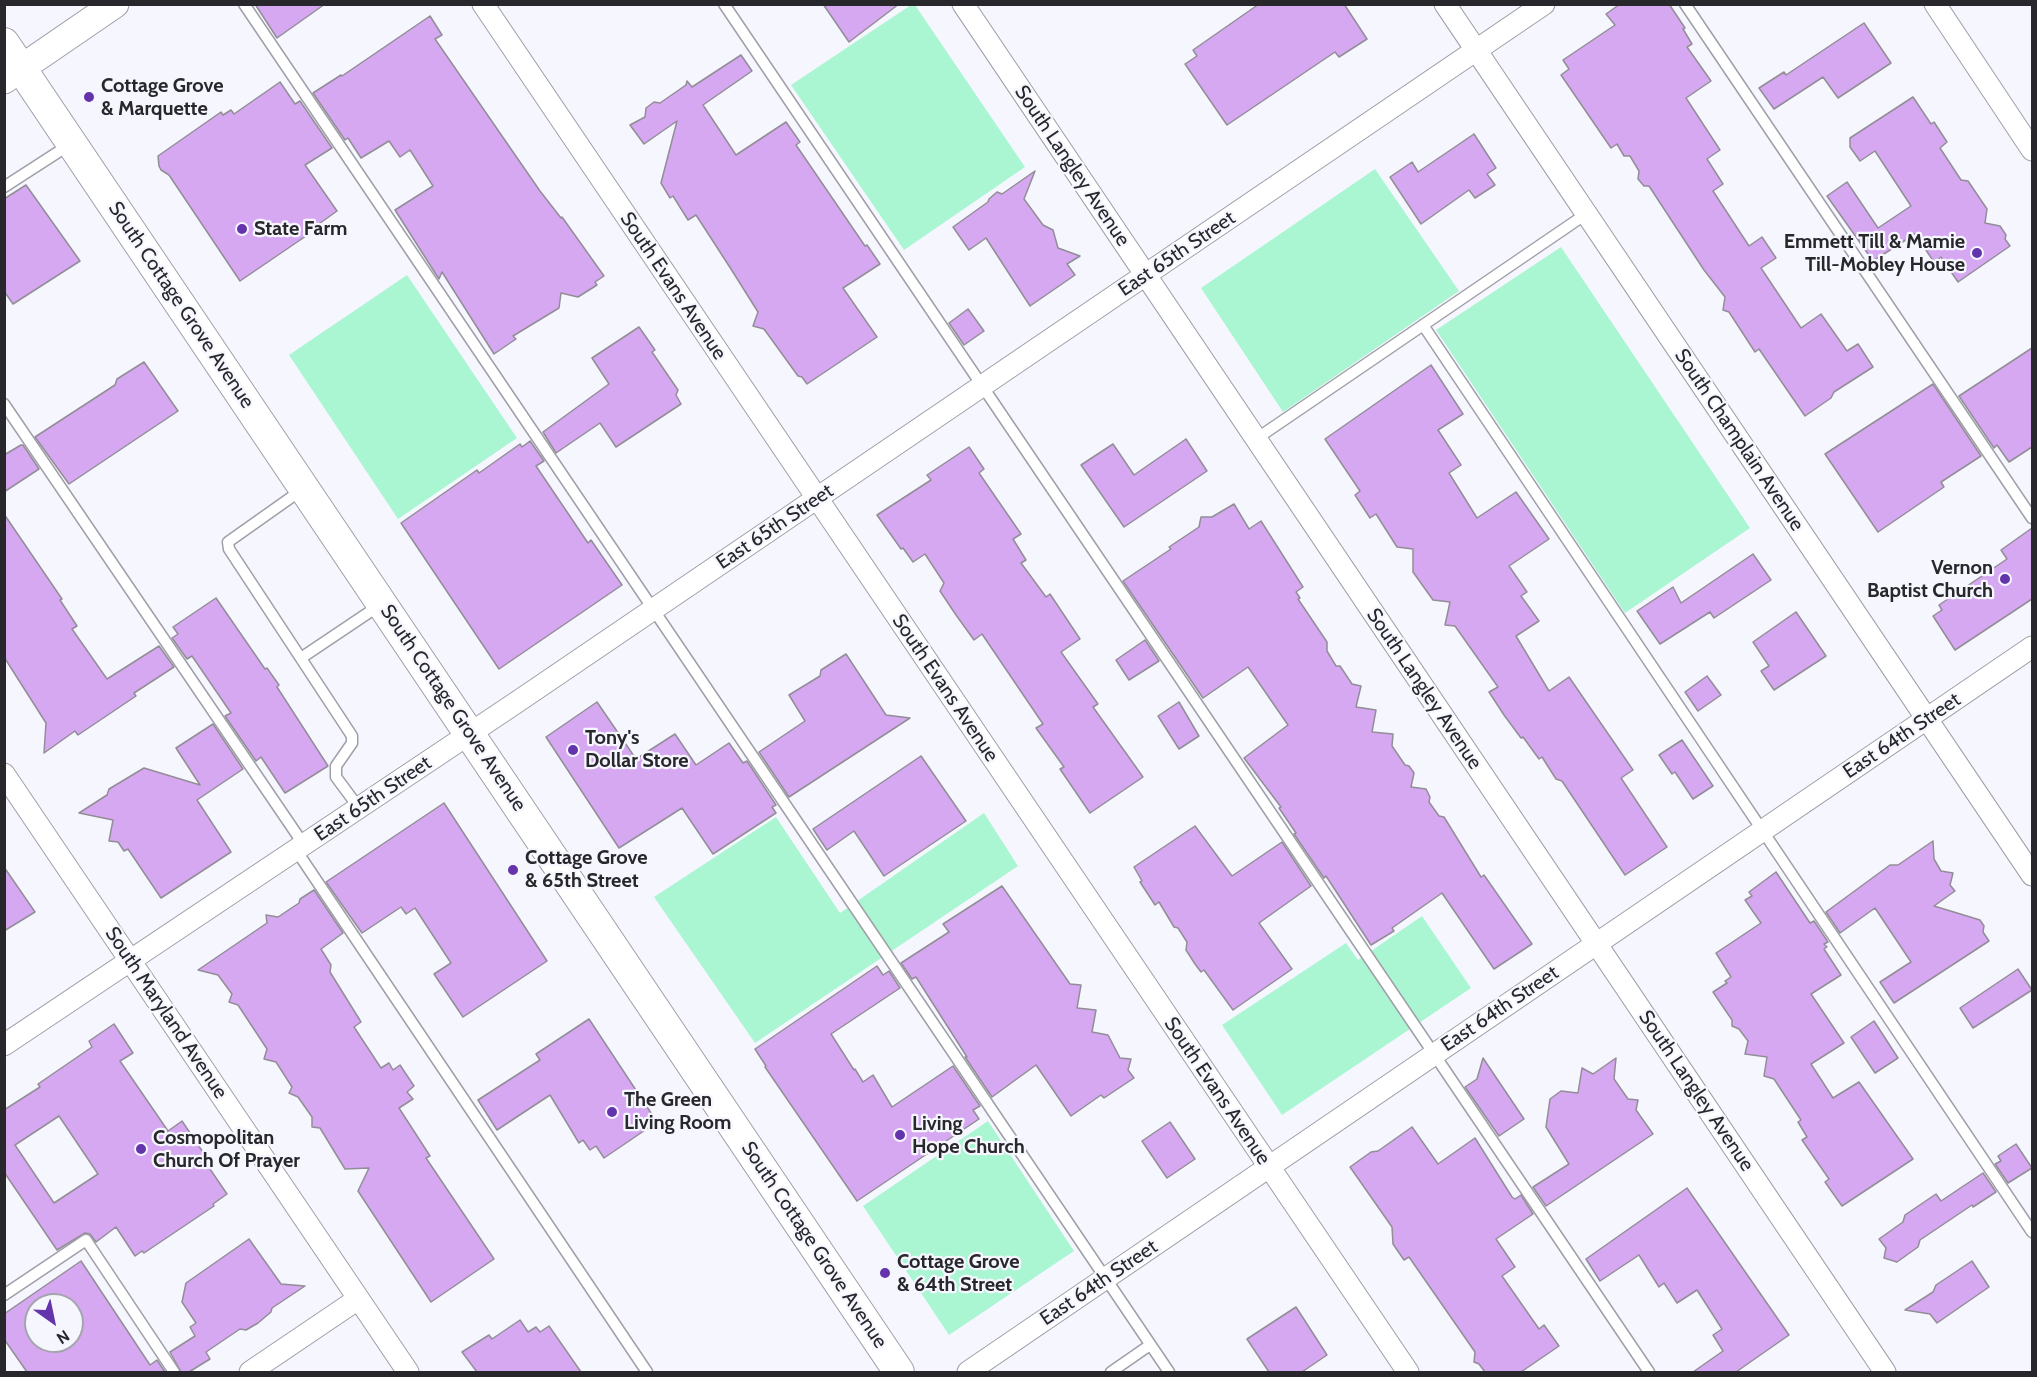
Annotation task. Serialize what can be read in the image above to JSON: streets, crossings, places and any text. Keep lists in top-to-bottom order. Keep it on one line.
{"streets":{"main road":["South Cottage Grove Avenue"],"street":["South Langley Avenue","East 65th Street","South Evans Avenue","South Champlain Avenue","East 64th Street","South Maryland Avenue"]},"crossings":[["South Langley Avenue","East 65th Street"],["South Langley Avenue","East 64th Street"],["East 65th Street","South Evans Avenue"],["East 65th Street","South Cottage Grove Avenue"],["East 65th Street","South Champlain Avenue"],["East 65th Street","South Maryland Avenue"],["South Evans Avenue","East 64th Street"],["South Champlain Avenue","East 64th Street"]],"places":["Cottage Grove & Marquette","State Farm","Emmett Till & Mamie Till-Mobley House","Vernon Baptist Church","Tony's Dollar Store","Cottage Grove & 65th Street","The Green Living Room","Living Hope Church","Cosmopolitan Church Of Prayer","Cottage Grove & 64th Street"],"north":"bottom right"}
